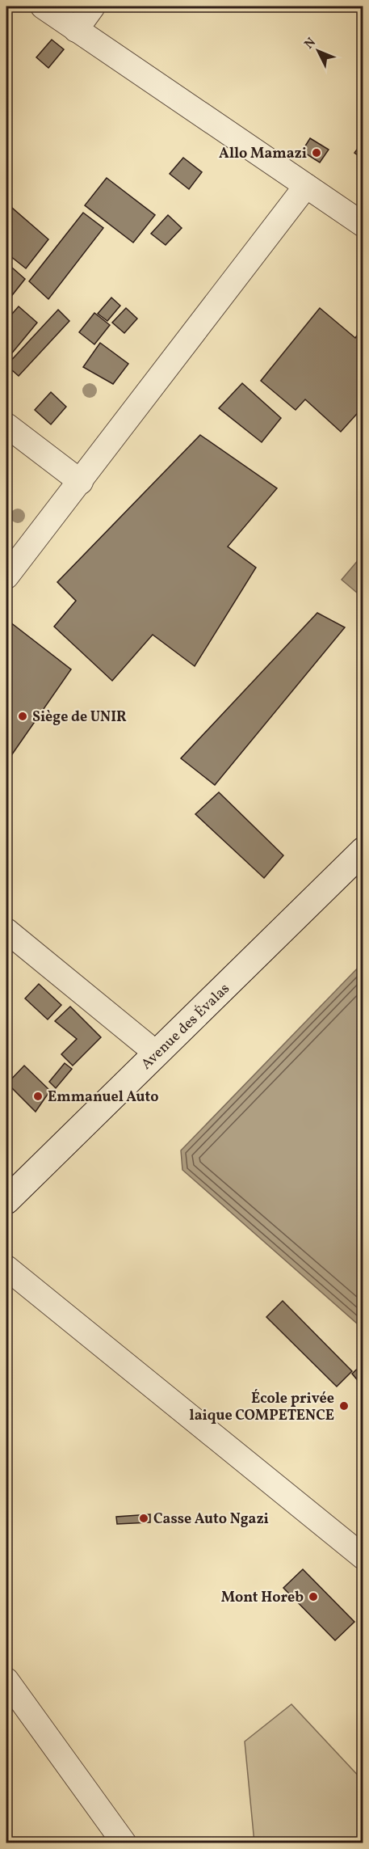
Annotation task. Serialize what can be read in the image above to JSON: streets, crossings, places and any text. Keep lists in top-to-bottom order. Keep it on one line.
{"streets":{"street":["Avenue des Évalas"]},"places":["Allo Mamazi","Siège de UNIR","Emmanuel Auto","École privée laique COMPETENCE","Casse Auto Ngazi","Mont Horeb"],"north":"top left"}
